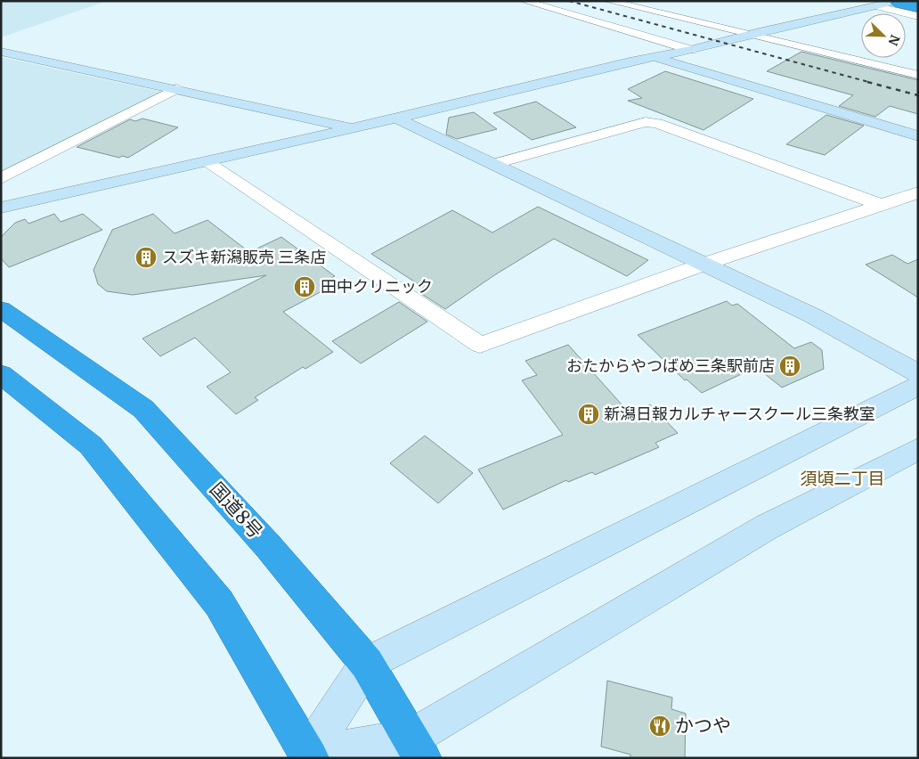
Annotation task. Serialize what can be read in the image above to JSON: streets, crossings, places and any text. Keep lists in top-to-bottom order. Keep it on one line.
{"streets":{"highway":["国道8号"]},"districts":["須頃二丁目"],"places":{"building":["スズキ新潟販売 三条店","田中クリニック","おたからやつばめ三条駅前店","新潟日報カルチャースクール三条教室"],"restaurant":["かつや"]},"north":"bottom right"}
